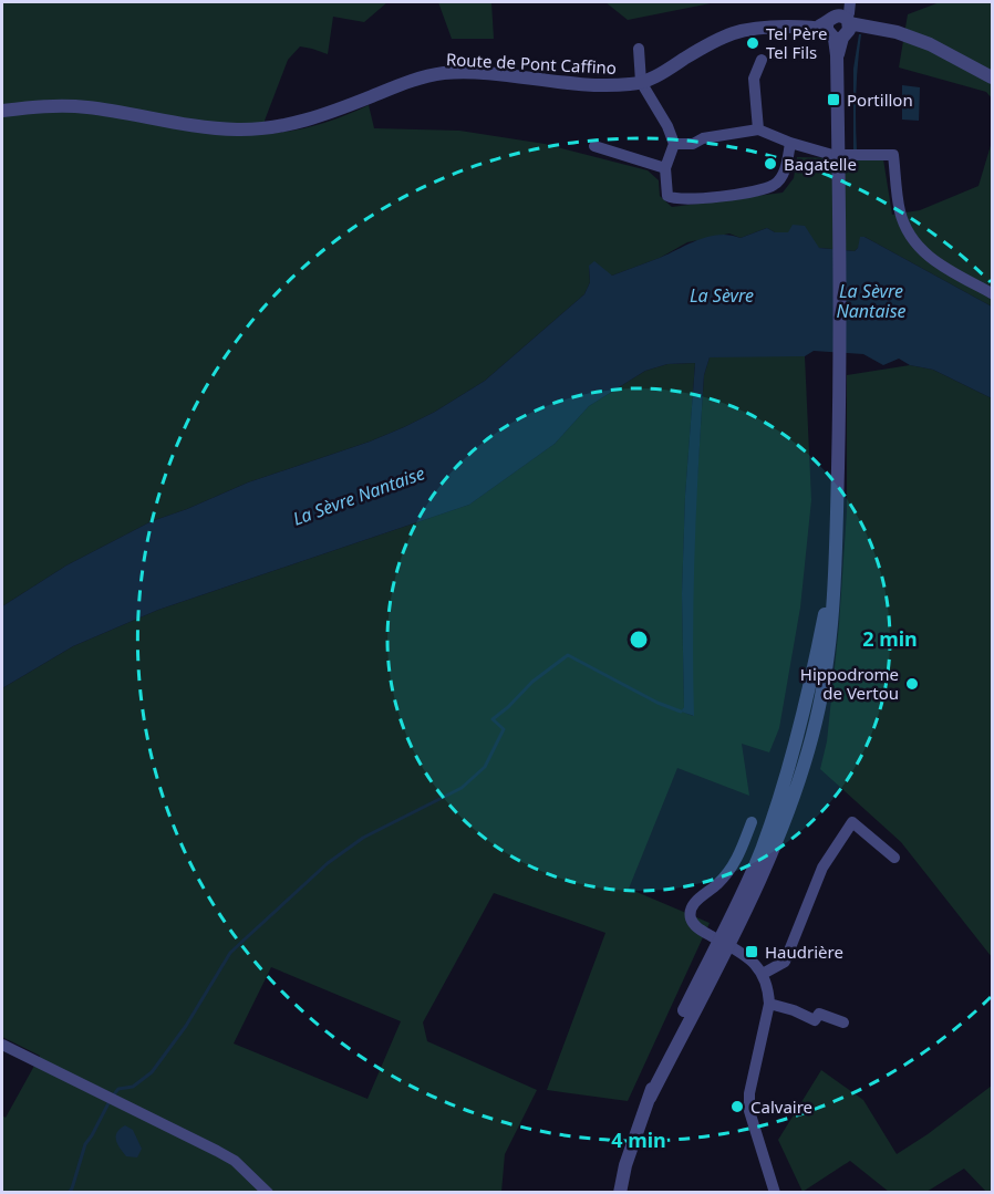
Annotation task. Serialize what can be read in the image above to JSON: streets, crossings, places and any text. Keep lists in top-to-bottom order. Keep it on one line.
{"streets":{"street":["Route de Pont Caffino"]},"water":["La Sèvre Nantaise","La Sèvre"],"places":{"other":["Tel Père Tel Fils","Bagatelle","Hippodrome de Vertou","Calvaire"],"transit":["Portillon","Haudrière"]},"rings":["2 min","4 min"]}
